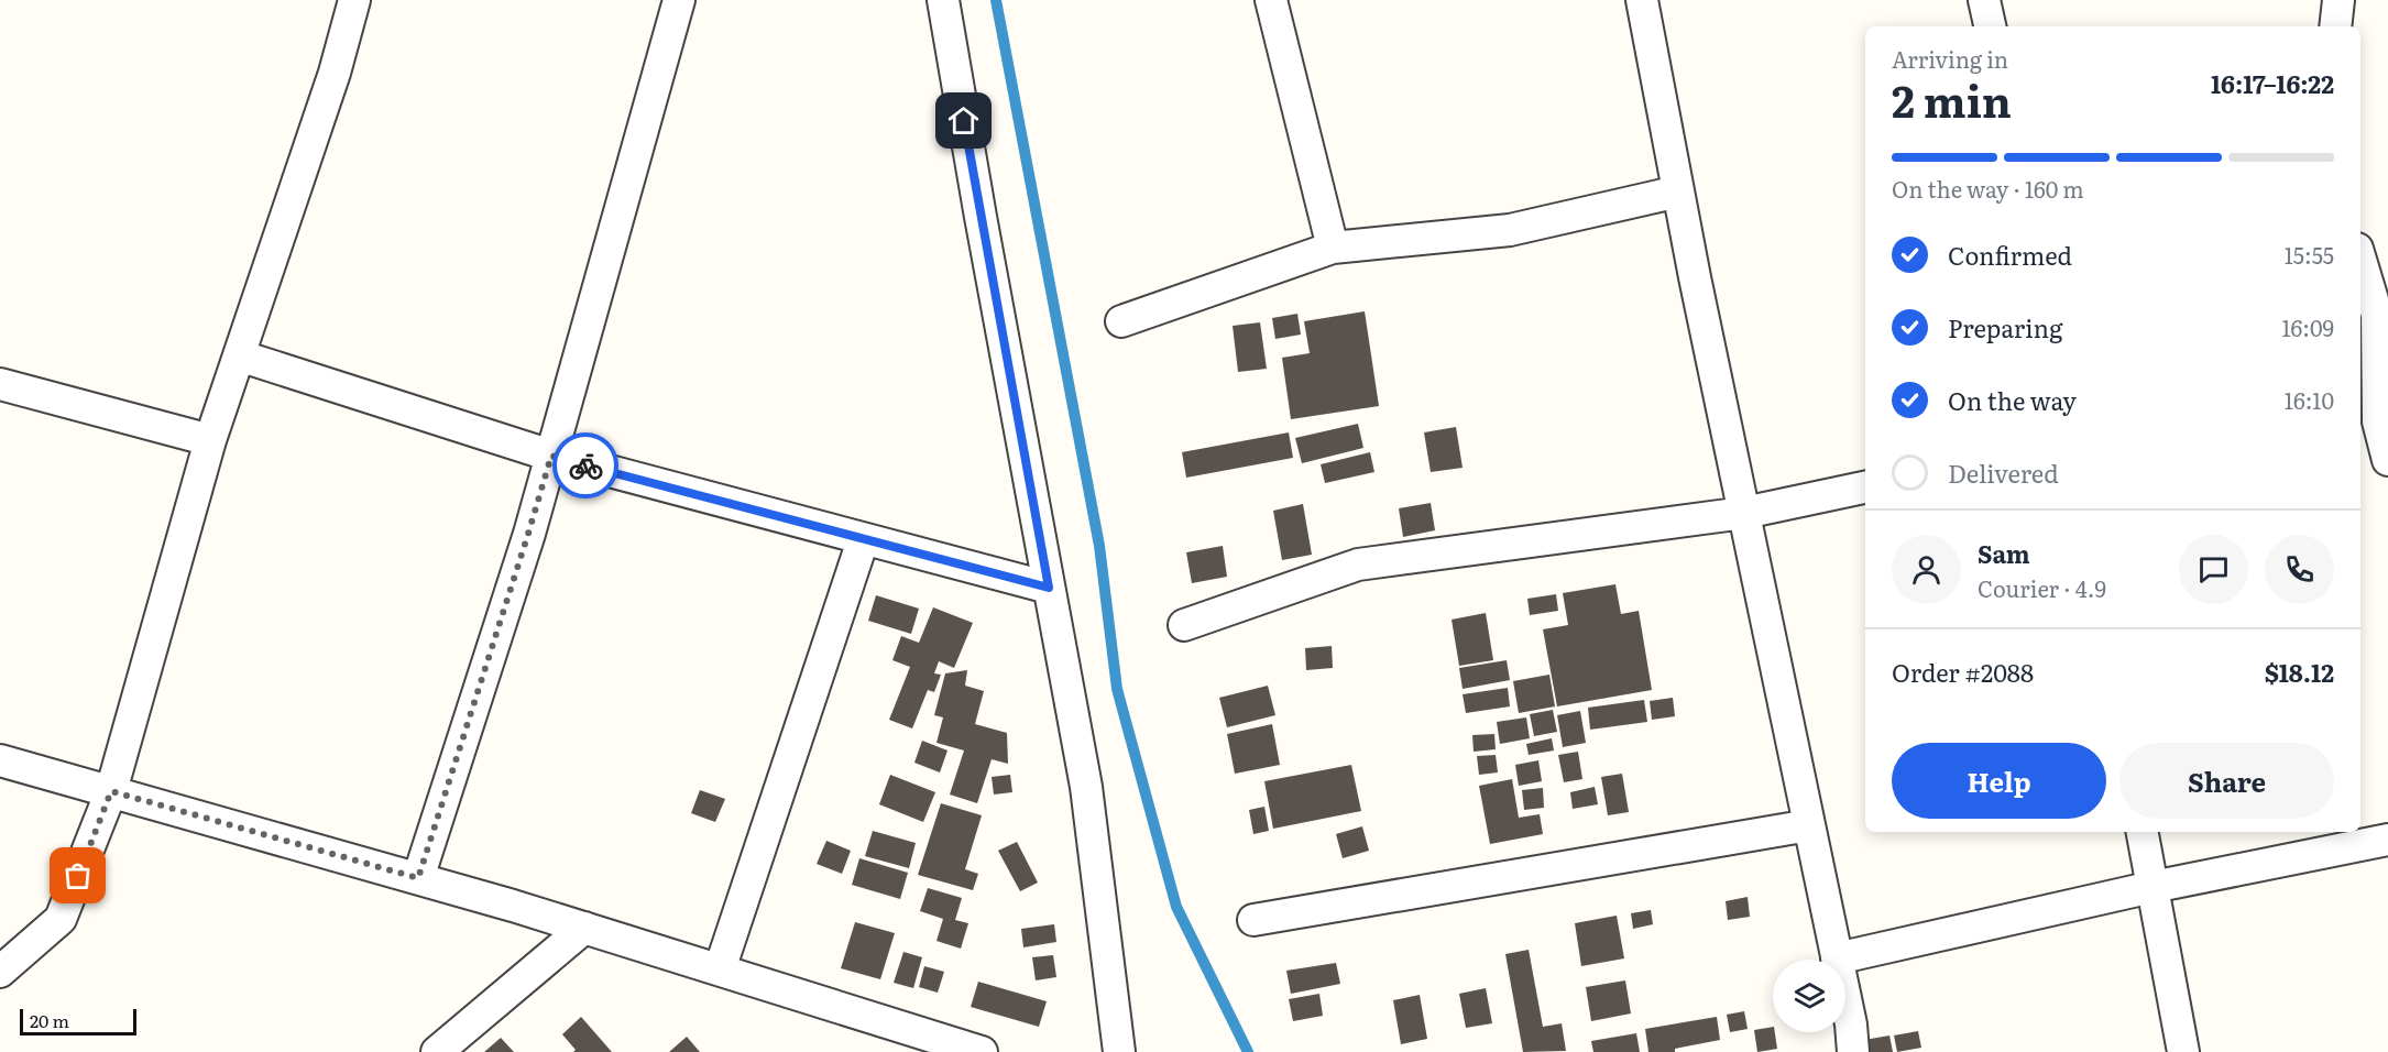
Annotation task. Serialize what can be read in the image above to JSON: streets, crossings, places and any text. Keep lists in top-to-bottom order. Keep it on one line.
{"scale_bar":"20 m","page":{"heading":["2 min","Arriving in","16:17–16:22"],"panel":["Sam","Courier · 4.9","Order #2088","$18.12"],"bar":"On the way · 160 m","list":[["Confirmed","15:55"],["Preparing","16:09"],["On the way","16:10"],"Delivered"],"buttons":["Help","Share"],"scale":"20 m"}}
